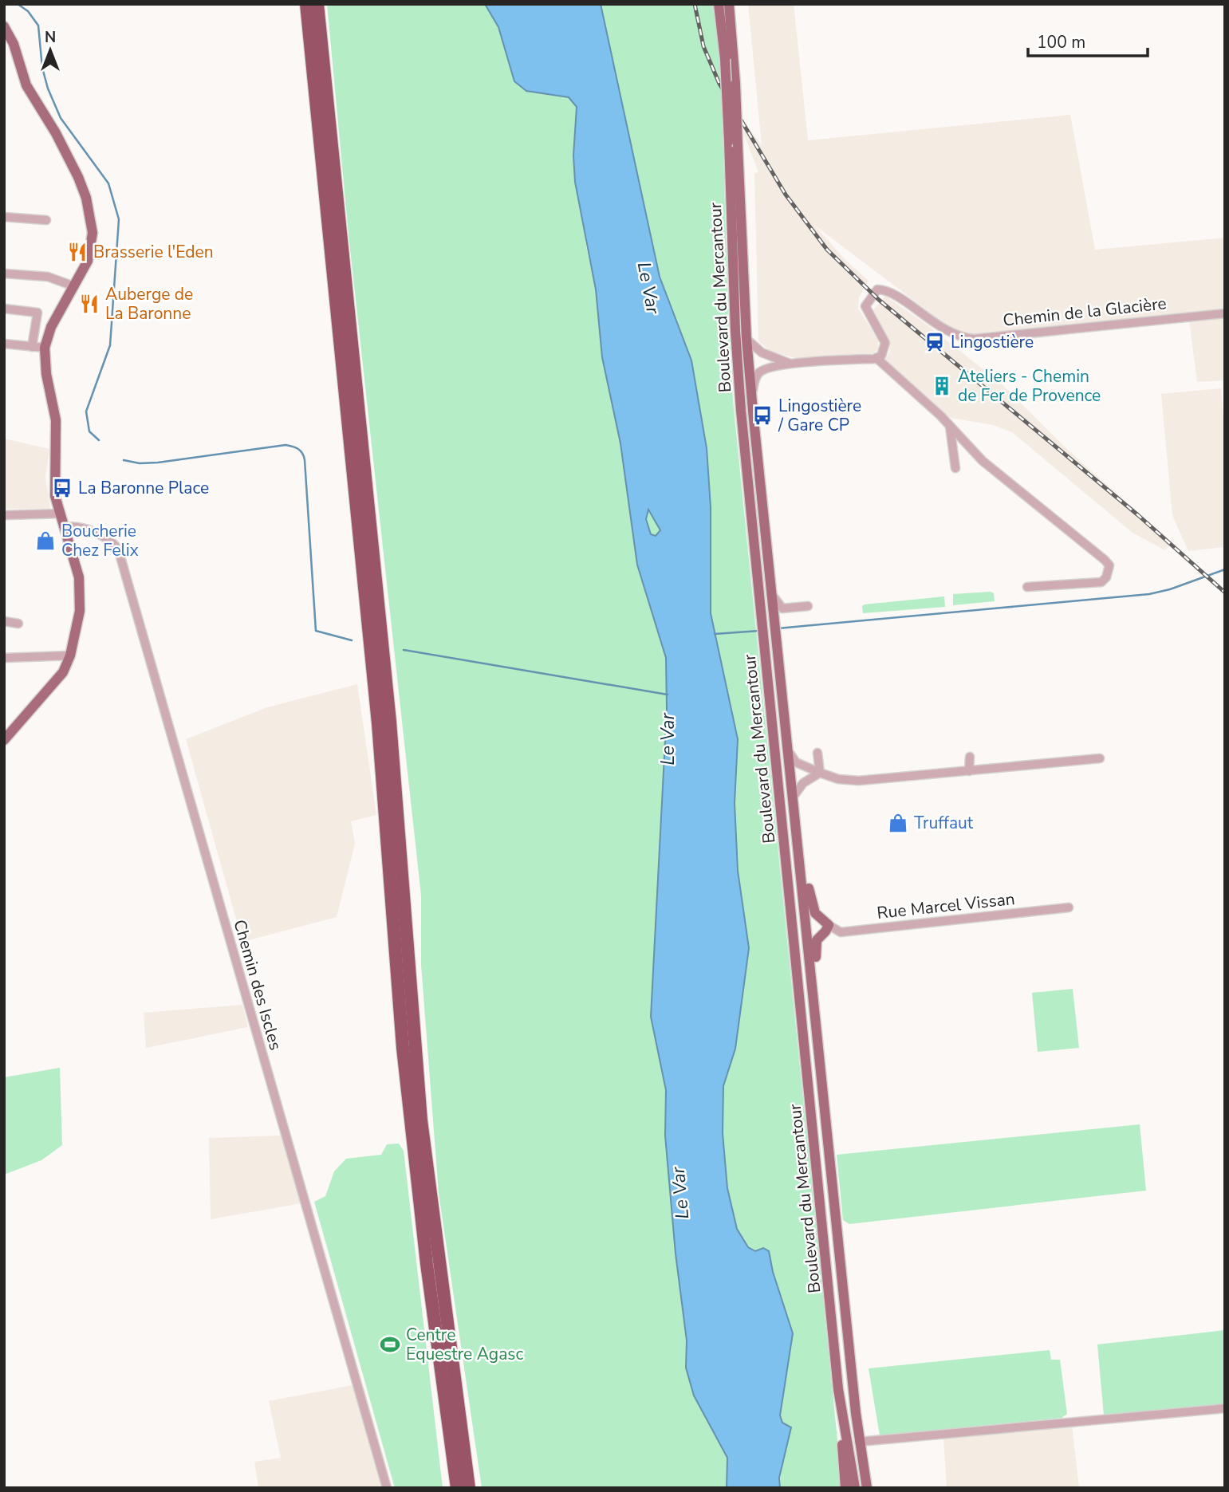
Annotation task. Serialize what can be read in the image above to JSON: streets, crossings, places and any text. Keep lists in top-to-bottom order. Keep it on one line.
{"streets":{"main road":["Boulevard du Mercantour"],"street":["Chemin de la Glacière","Rue Marcel Vissan","Chemin des Iscles"]},"water":["Le Var"],"places":{"restaurant":["Brasserie l'Eden","Auberge de La Baronne"],"station":["Lingostière"],"building":["Ateliers - Chemin de Fer de Provence"],"bus stop":["Lingostière / Gare CP","La Baronne Place"],"shop":["Boucherie Chez Felix","Truffaut"],"sports":["Centre Equestre Agasc"]},"scale_bar":"100 m","north":"top"}
